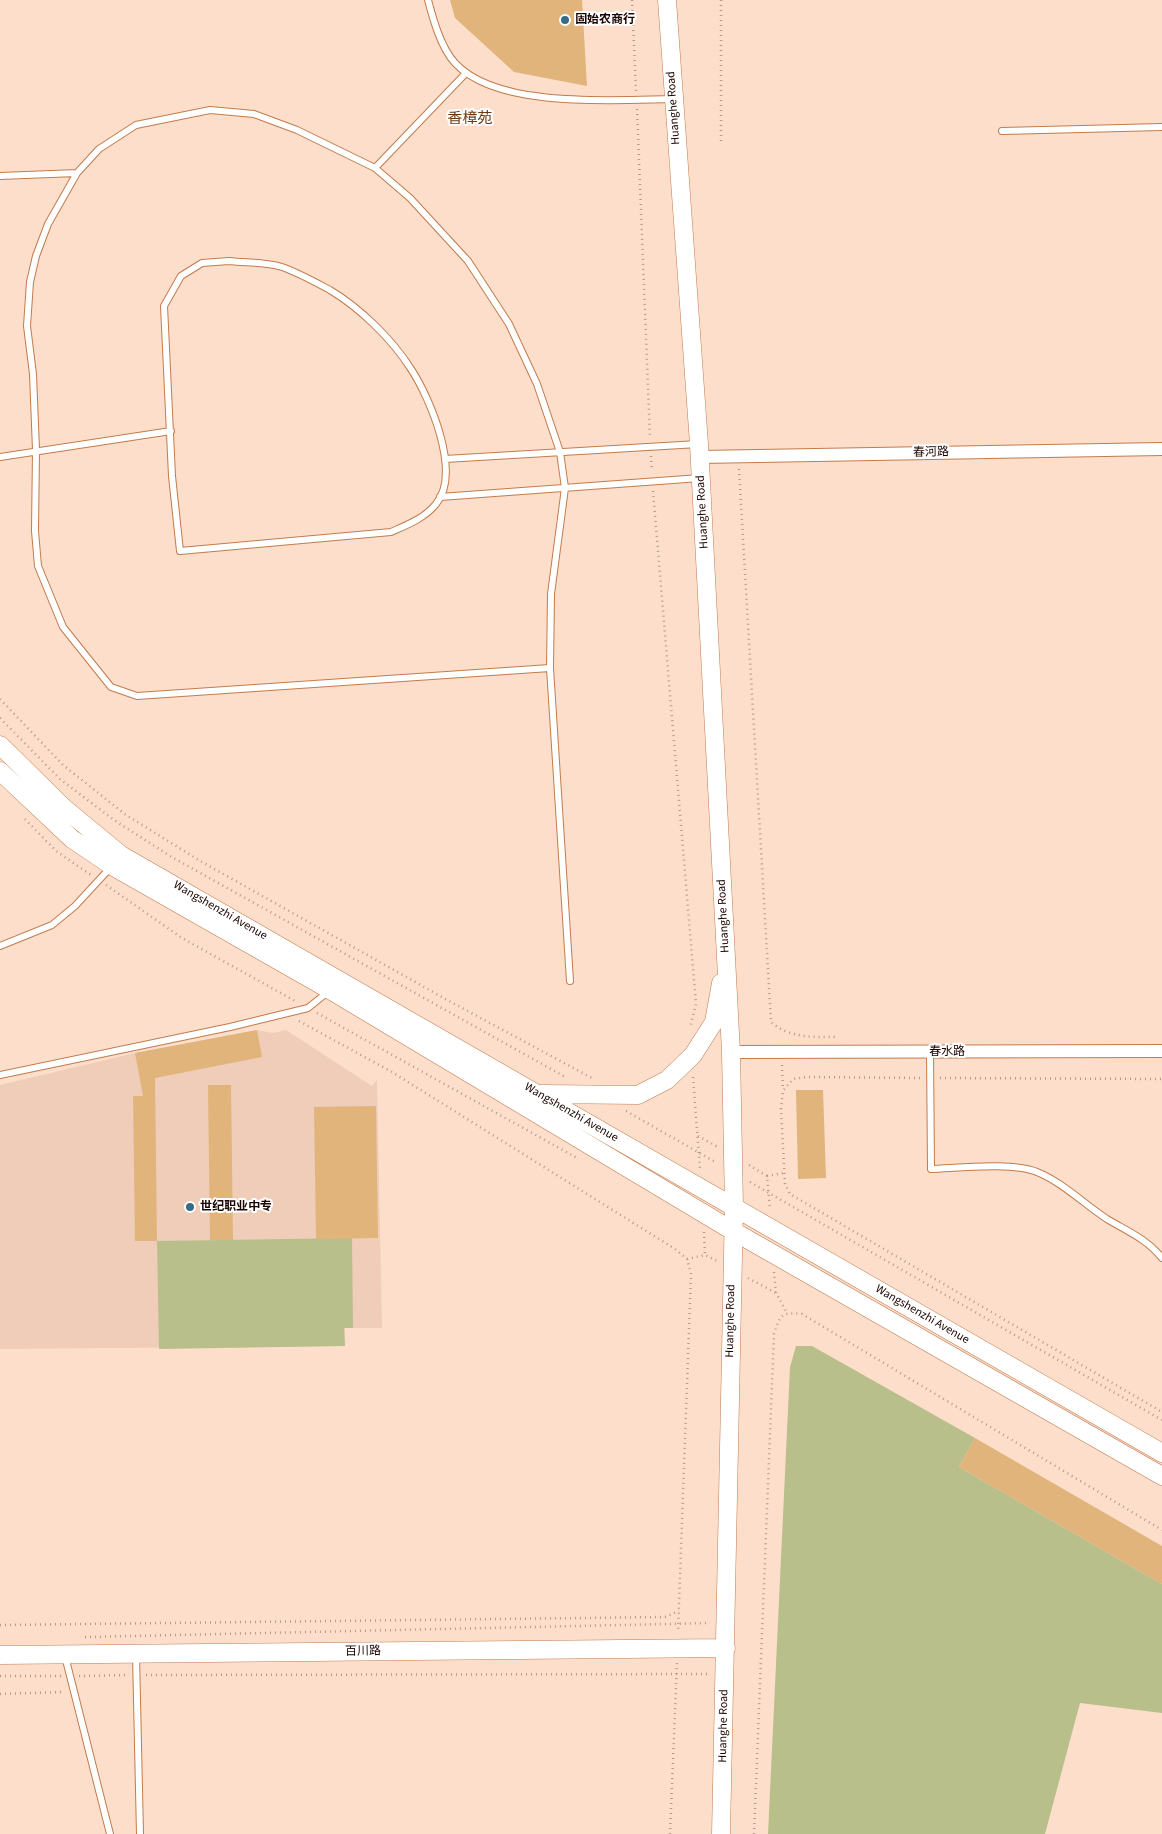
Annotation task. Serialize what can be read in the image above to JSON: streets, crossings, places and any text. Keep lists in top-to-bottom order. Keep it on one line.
{"streets":{"main road":["Huanghe Road","Wangshenzhi Avenue","百川路"],"street":["春河路","春水路"]},"crossings":[["Huanghe Road","春河路"],["Huanghe Road","Wangshenzhi Avenue"],["Huanghe Road","春水路"],["Huanghe Road","百川路"]],"districts":["香樟苑"],"places":["固始农商行","世纪职业中专"]}
